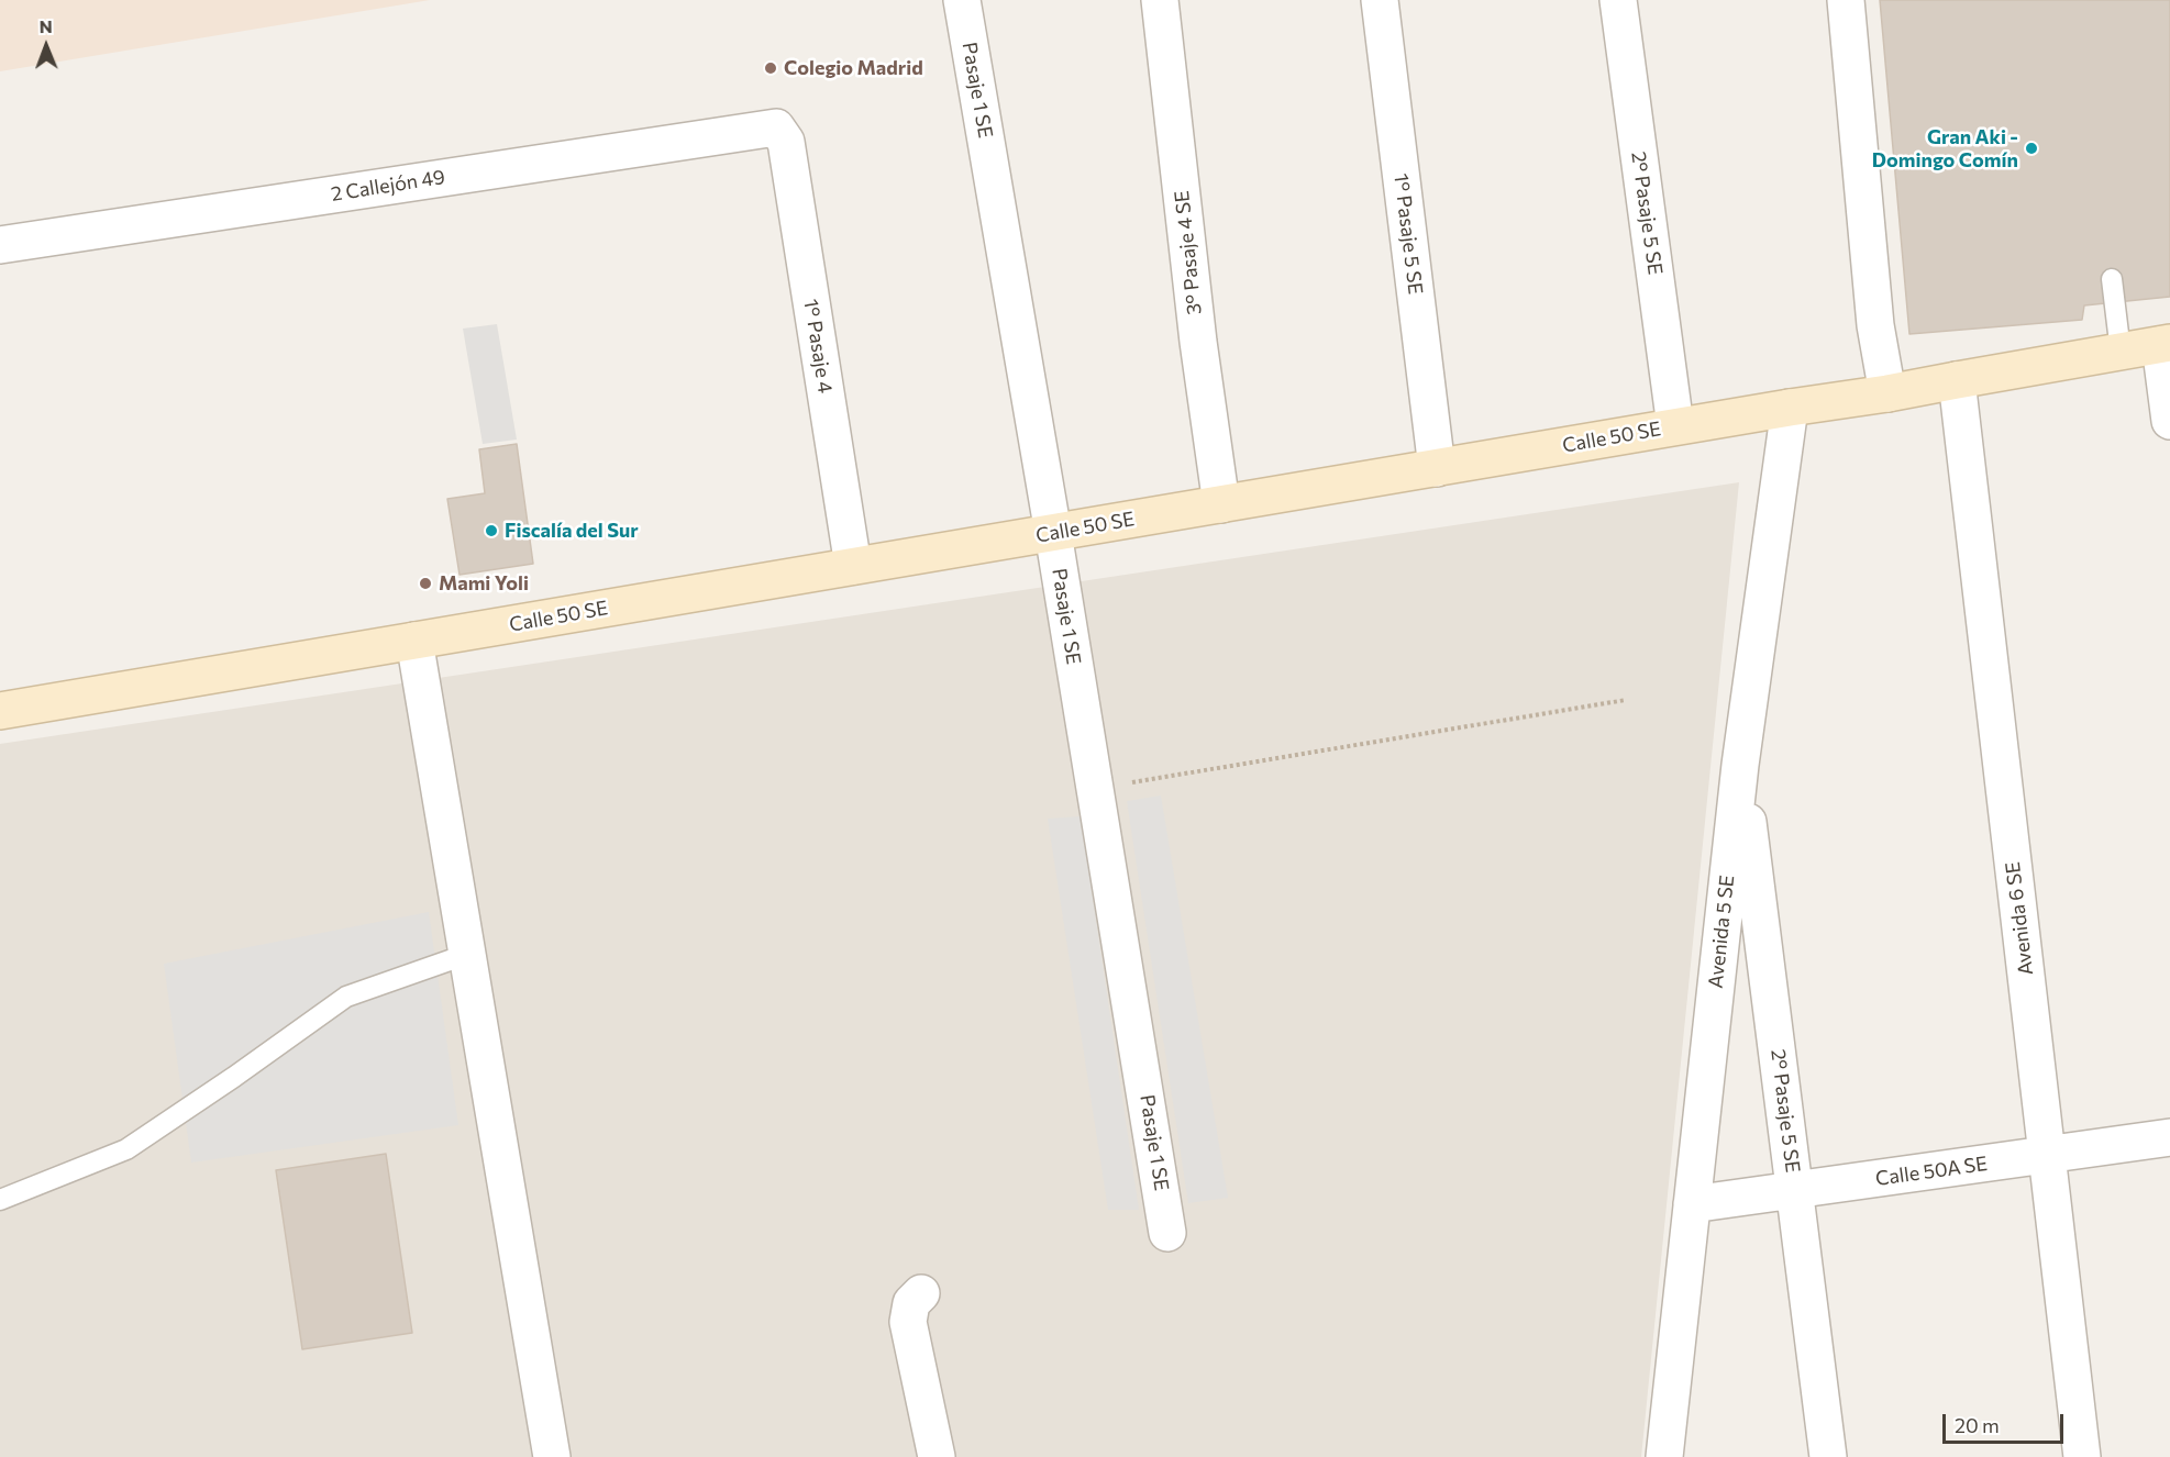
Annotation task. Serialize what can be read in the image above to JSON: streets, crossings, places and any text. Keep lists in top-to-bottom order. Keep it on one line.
{"streets":{"street":["Pasaje 1 SE","2 Callejón 49","2° Pasaje 5 SE","1° Pasaje 5 SE","3° Pasaje 4 SE","1° Pasaje 4","Calle 50 SE","Avenida 6 SE","Avenida 5 SE","Calle 50A SE"]},"crossings":[["Pasaje 1 SE","Calle 50 SE"],["2 Callejón 49","1° Pasaje 4"],["2° Pasaje 5 SE","Calle 50 SE"],["2° Pasaje 5 SE","Avenida 5 SE"],["2° Pasaje 5 SE","Calle 50A SE"],["1° Pasaje 5 SE","Calle 50 SE"],["3° Pasaje 4 SE","Calle 50 SE"],["1° Pasaje 4","Calle 50 SE"],["Calle 50 SE","Avenida 6 SE"],["Calle 50 SE","Avenida 5 SE"],["Avenida 6 SE","Calle 50A SE"],["Avenida 5 SE","Calle 50A SE"]],"places":["Colegio Madrid","Gran Aki - Domingo Comín","Fiscalía del Sur","Mami Yoli"],"scale_bar":"20 m","north":"top"}
